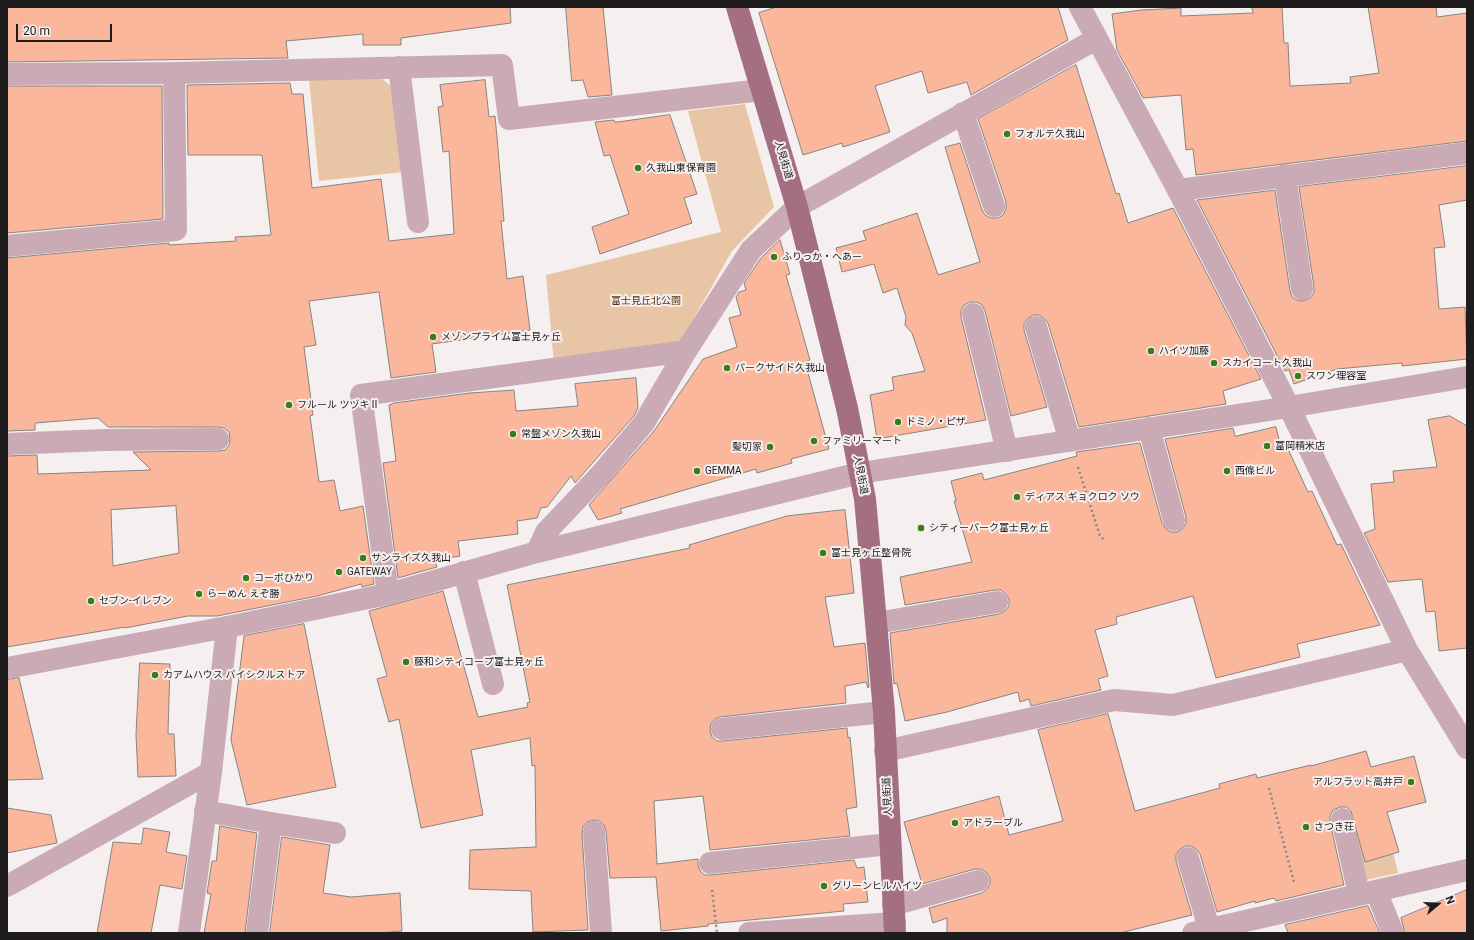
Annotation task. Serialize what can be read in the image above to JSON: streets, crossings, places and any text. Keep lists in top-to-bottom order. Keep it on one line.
{"streets":{"main road":["人見街道"]},"parks":["富士見丘北公園"],"places":["フォルテ久我山","久我山東保育園","ふりっか・へあー","メゾンプライム富士見ヶ丘","ハイツ加藤","スカイコート久我山","パークサイド久我山","スワン理容室","フルール ツヅキⅡ","ドミノ・ピザ","常盤メゾン久我山","ファミリーマート","富岡精米店","髪切家","GEMMA","西條ビル","ディアス ギョクロク ソウ","シティーパーク富士見ヶ丘","富士見ヶ丘整骨院","サンライズ久我山","GATEWAY","コーポひかり","らーめん えぞ勝","セブン-イレブン","藤和シティコープ富士見ヶ丘","カアムハウス バイシクルストア","アルフラット高井戸","アドラーブル","さつき荘","グリーンヒルハイツ"],"scale_bar":"20 m","north":"right"}
